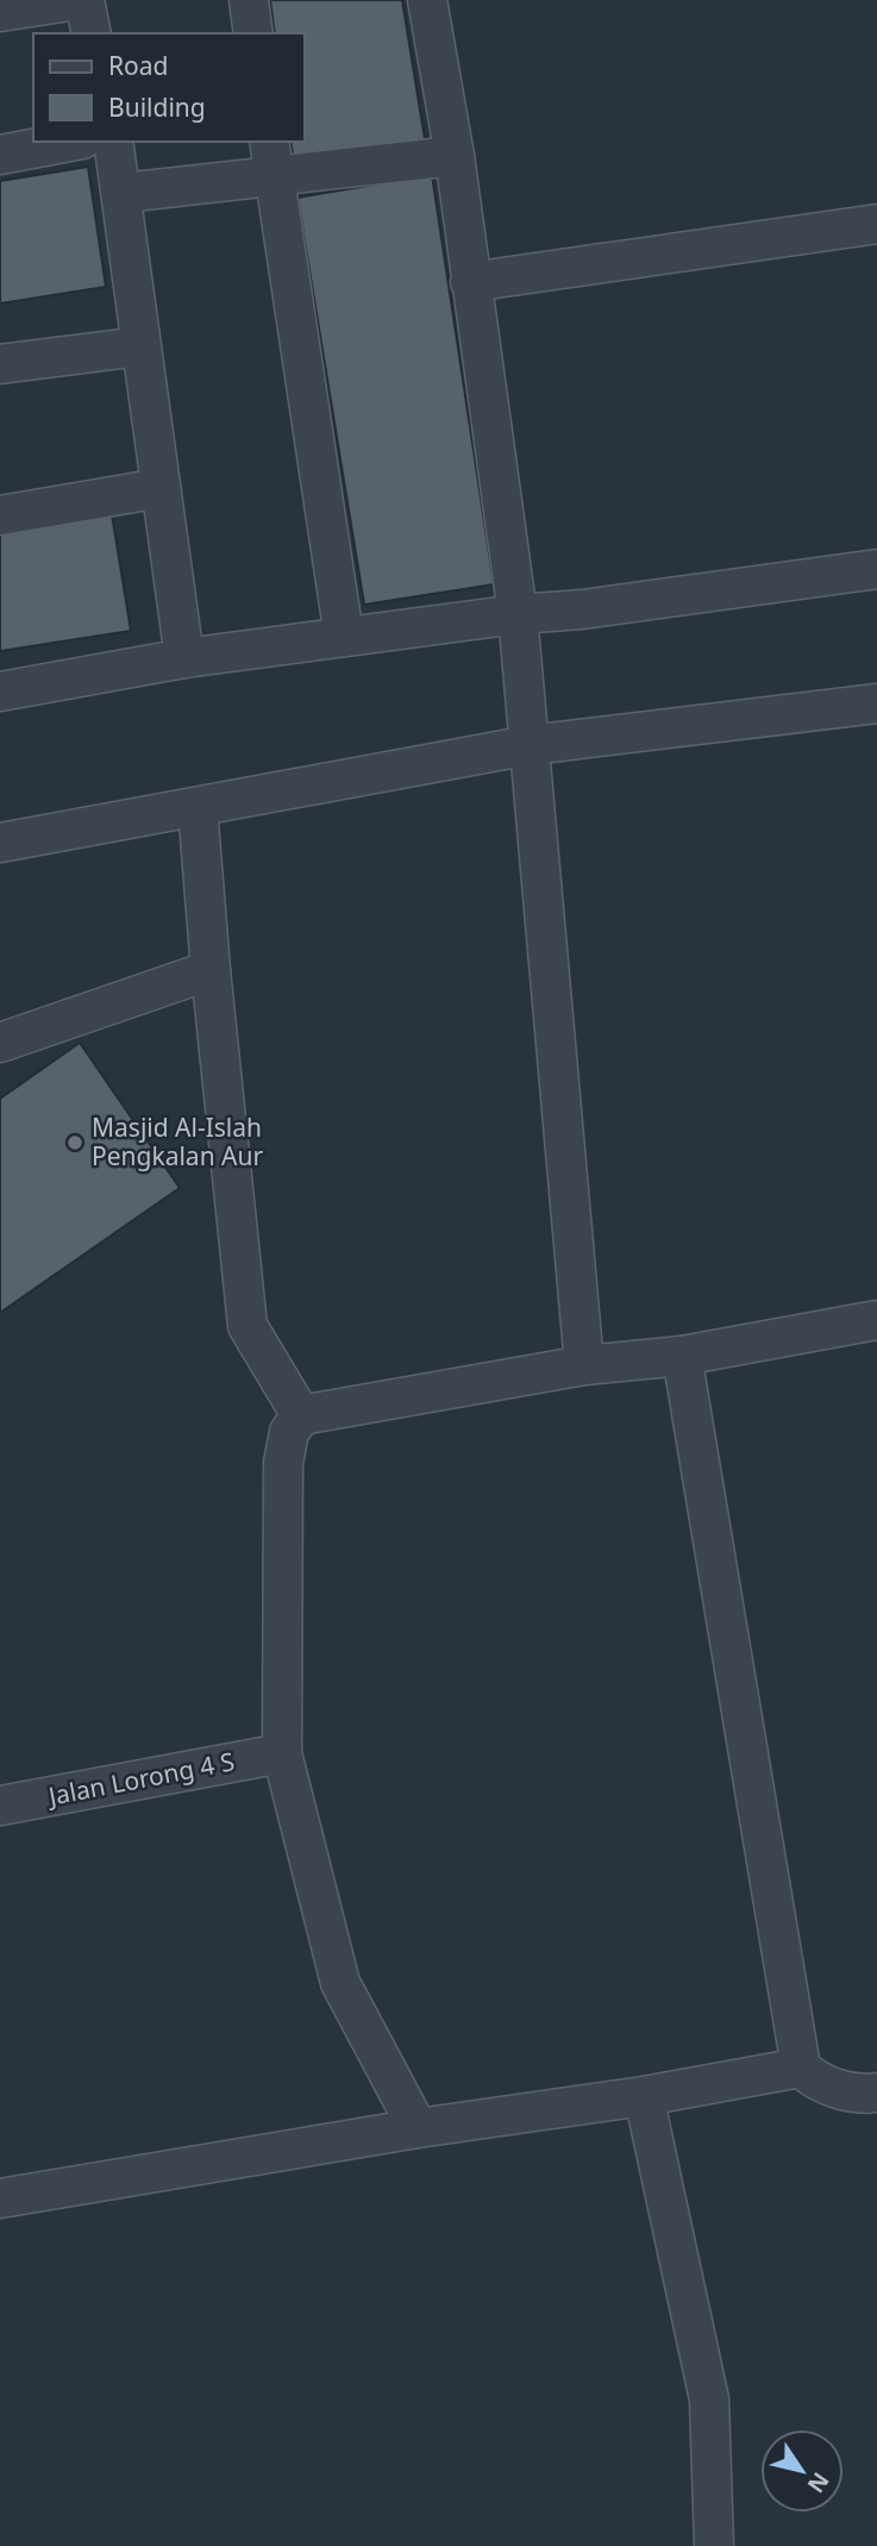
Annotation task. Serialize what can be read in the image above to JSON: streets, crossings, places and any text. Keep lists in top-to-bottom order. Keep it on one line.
{"streets":{"street":["Jalan Lorong 4 S"]},"places":["Masjid Al-Islah Pengkalan Aur"],"legend":["Road","Building"],"north":"bottom right"}
